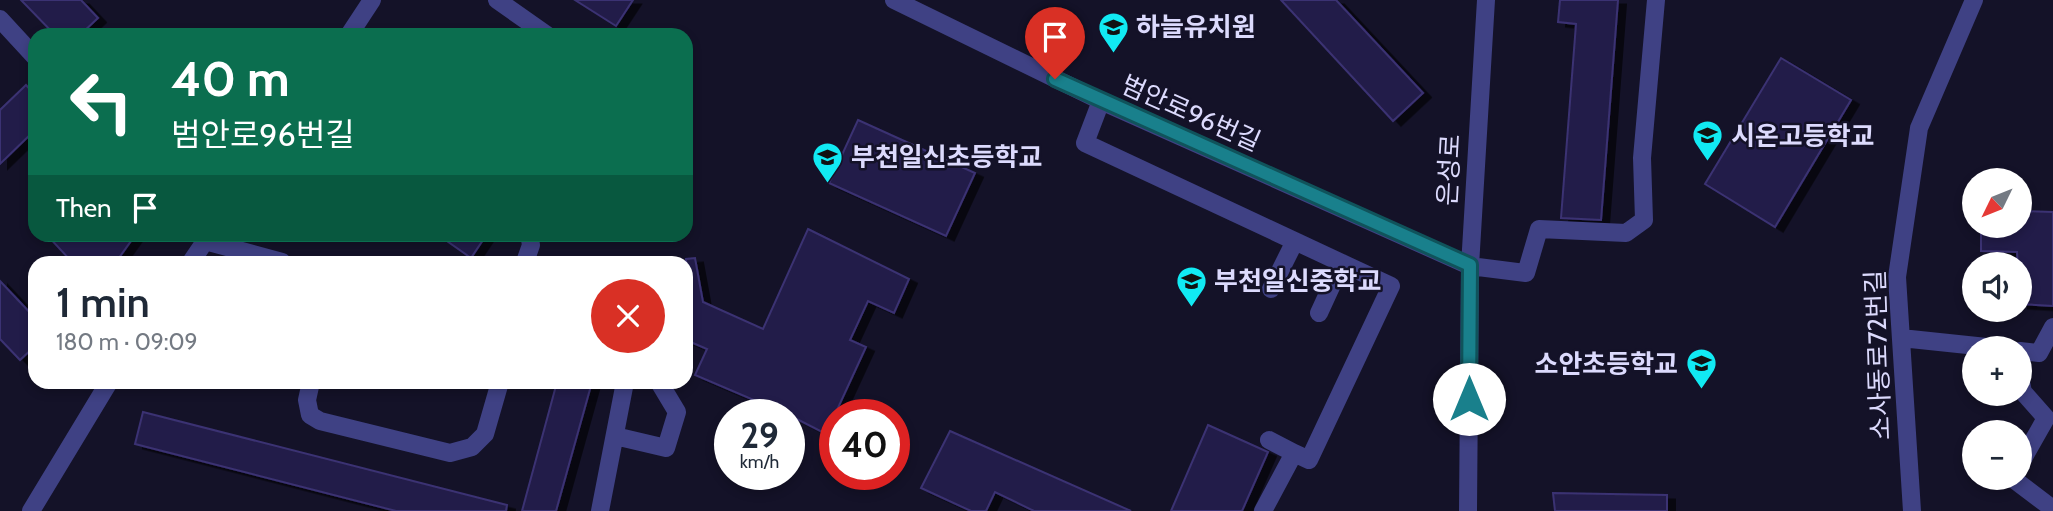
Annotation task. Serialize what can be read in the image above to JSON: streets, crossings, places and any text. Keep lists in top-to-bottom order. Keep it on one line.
{"streets":{"street":["범안로96번길","은성로","소사동로72번길"]},"crossings":[["범안로96번길","은성로"]],"places":{"school or university":["하늘유치원","시온고등학교","부천일신초등학교","부천일신중학교","소안초등학교"]},"north":"bottom left","page":{"turn":["40 m","범안로96번길"],"map_buttons":["+","−"],"then":"Then","heading":["1 min","180 m · 09:09"],"speed":"29 km/h","limit":"40"}}
